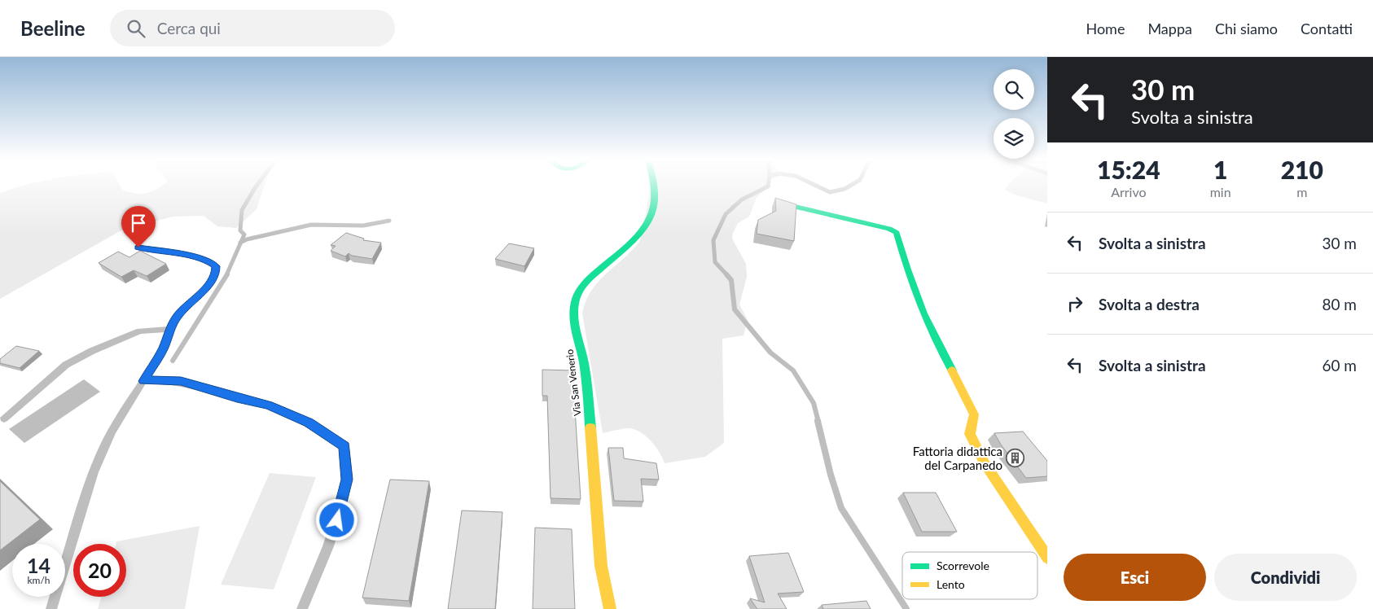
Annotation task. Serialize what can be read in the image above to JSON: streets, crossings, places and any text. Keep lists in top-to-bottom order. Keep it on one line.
{"streets":{"street":["Via San Venerio"]},"places":{"building":["Fattoria didattica del Carpanedo"]},"legend":["Scorrevole","Lento"],"page":{"header":"Beeline","search":"Cerca qui","nav":["Home","Mappa","Chi siamo","Contatti"],"turn":["30 m","Svolta a sinistra"],"eta":["15:24","Arrivo","1","min","210","m"],"list":[{"name":"Svolta a sinistra","value":"30 m"},{"name":"Svolta a destra","value":"80 m"},{"name":"Svolta a sinistra","value":"60 m"}],"speed":"14 km/h","limit":"20","buttons":["Esci","Condividi"]}}
